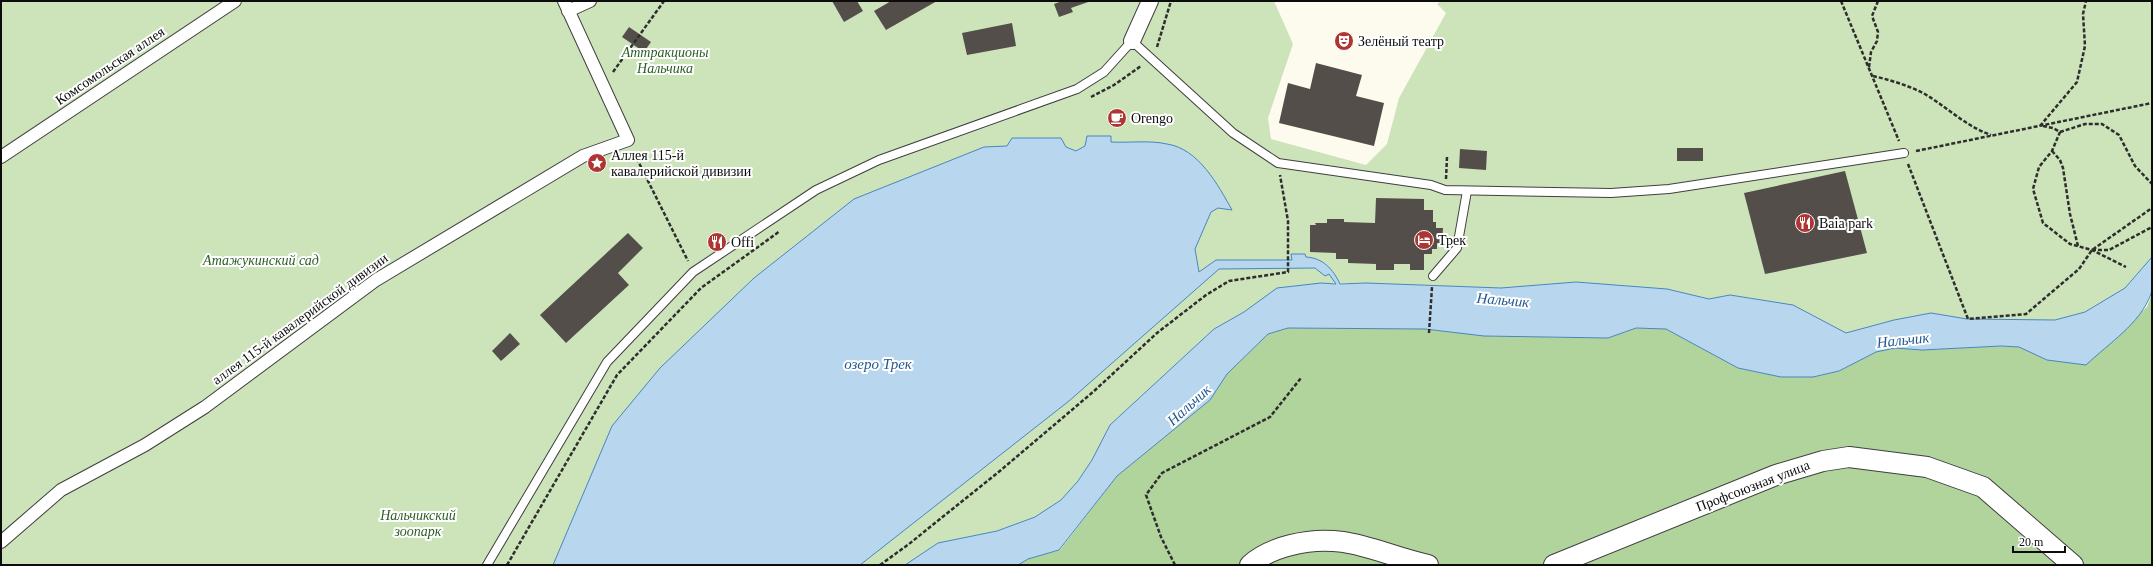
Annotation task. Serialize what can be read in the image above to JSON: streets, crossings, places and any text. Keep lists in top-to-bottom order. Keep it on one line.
{"streets":{"street":["Комсомольская аллея","аллея 115-й кавалерийской дивизии","Профсоюзная улица"]},"water":["Нальчик","озеро Трек"],"parks":["Аттракционы Нальчика","Атажукинский сад","Нальчикский зоопарк"],"places":{"theatre":["Зелёный театр"],"cafe":["Orengo"],"place":["Аллея 115-й кавалерийской дивизии"],"restaurant":["Baia park","Offi"],"hotel":["Трек"]},"scale_bar":"20 m"}
